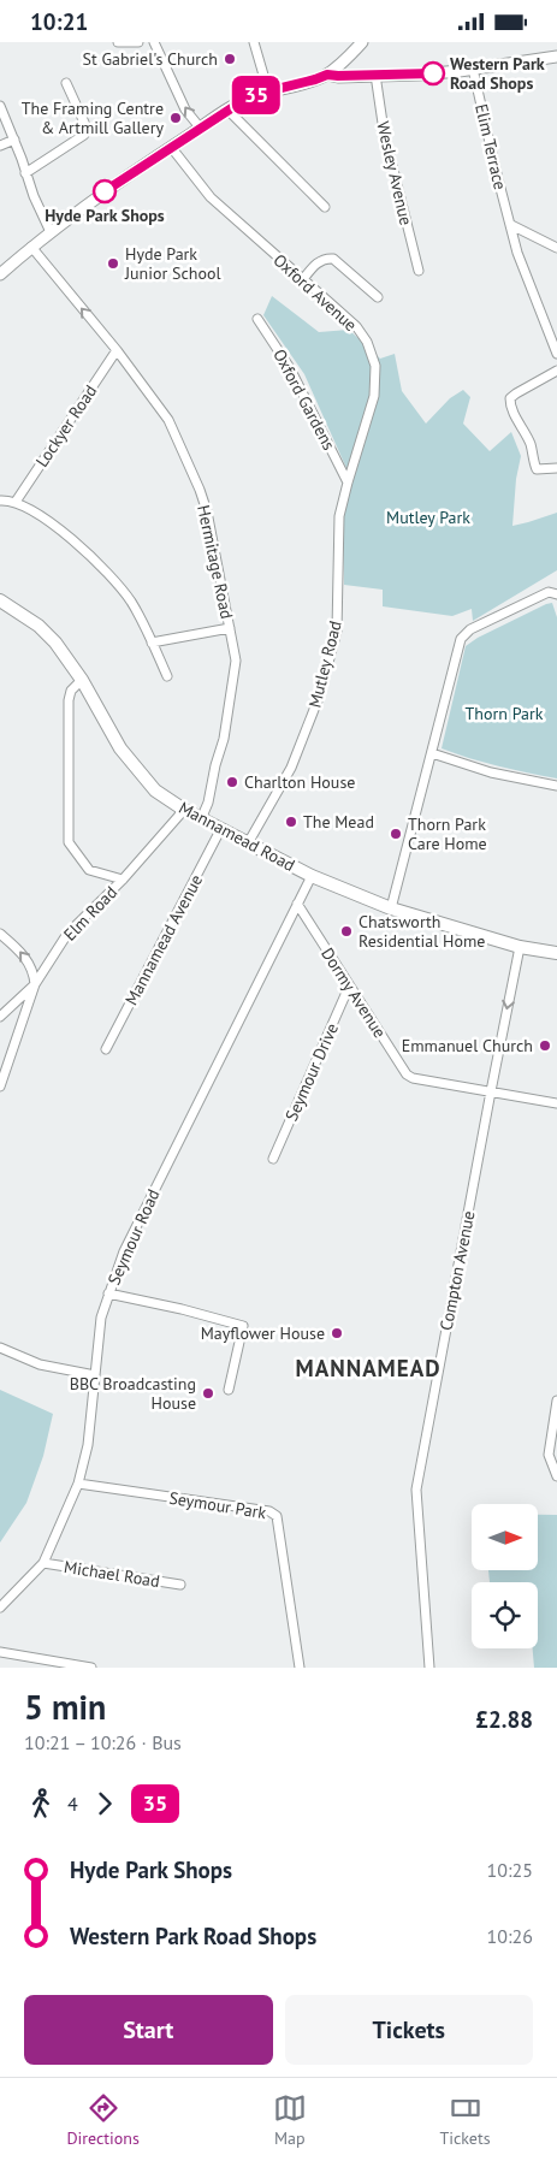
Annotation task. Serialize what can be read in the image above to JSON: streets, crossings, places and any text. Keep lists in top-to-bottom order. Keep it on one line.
{"streets":{"main road":["Mannamead Road"],"street":["Elim Terrace","Wesley Avenue","Oxford Avenue","Oxford Gardens","Lockyer Road","Hermitage Road","Mutley Road","Elm Road","Mannamead Avenue","Dormy Avenue","Seymour Drive","Seymour Road","Compton Avenue","Seymour Park","Michael Road"]},"crossings":[["Oxford Avenue","Mutley Road"],["Oxford Gardens","Mutley Road"],["Lockyer Road","Hermitage Road"],["Hermitage Road","Mannamead Road"],["Mutley Road","Mannamead Road"],["Mannamead Road","Elm Road"],["Mannamead Road","Mannamead Avenue"],["Mannamead Road","Seymour Road"],["Mannamead Road","Compton Avenue"],["Dormy Avenue","Seymour Drive"],["Dormy Avenue","Seymour Road"],["Dormy Avenue","Compton Avenue"],["Seymour Road","Seymour Park"],["Seymour Road","Michael Road"]],"districts":["MANNAMEAD"],"parks":["Mutley Park","Thorn Park"],"places":["St Gabriel's Church","Western Park Road Shops","The Framing Centre & Artmill Gallery","Hyde Park Shops","Hyde Park Junior School","Charlton House","The Mead","Thorn Park Care Home","Chatsworth Residential Home","Emmanuel Church","Mayflower House","BBC Broadcasting House"],"lines":["bus line 35"],"north":"right","page":{"status":"10:21","on_map":"35","heading":["5 min","10:21 – 10:26 · Bus","£2.88"],"legs":["4","35"],"list":[{"name":"Hyde Park Shops","value":"10:25"},{"name":"Western Park Road Shops","value":"10:26"}],"buttons":["Start","Tickets"],"tabs":["Directions","Map","Tickets"]}}
